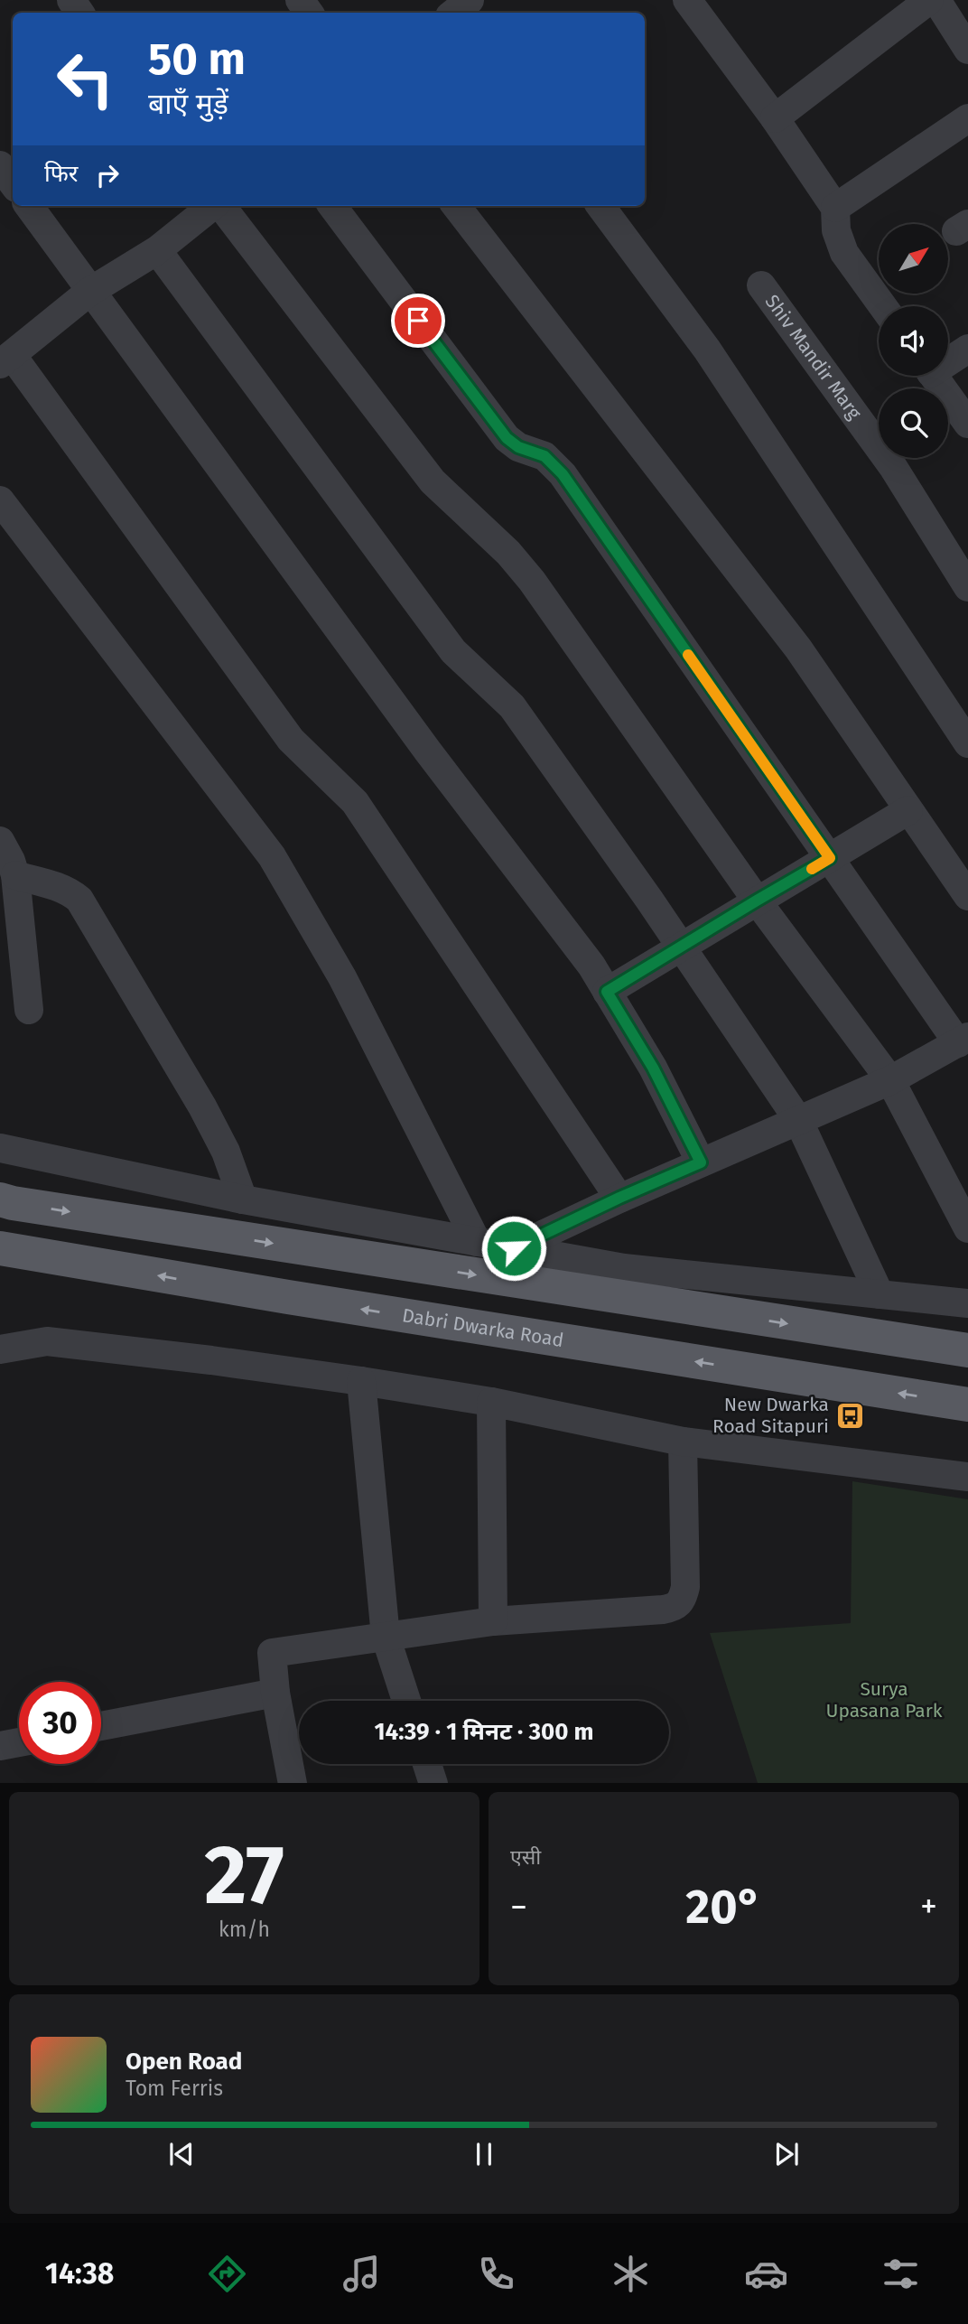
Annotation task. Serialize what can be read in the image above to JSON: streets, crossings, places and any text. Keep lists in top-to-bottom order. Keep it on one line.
{"streets":{"main road":["Dabri Dwarka Road"],"street":["Shiv Mandir Marg"]},"parks":["Surya Upasana Park"],"places":{"bus stop":["New Dwarka Road Sitapuri"]},"north":"top right","page":{"turn":["50 m","बाएँ मुड़ें"],"then":"फिर","limit":"30","trip":"14:39 · 1 मिनट · 300 m","tile":[["27","km/h"],"एसी"],"heat":["−","20°","+"],"song":["Open Road","Tom Ferris"],"tabs":"14:38"}}
